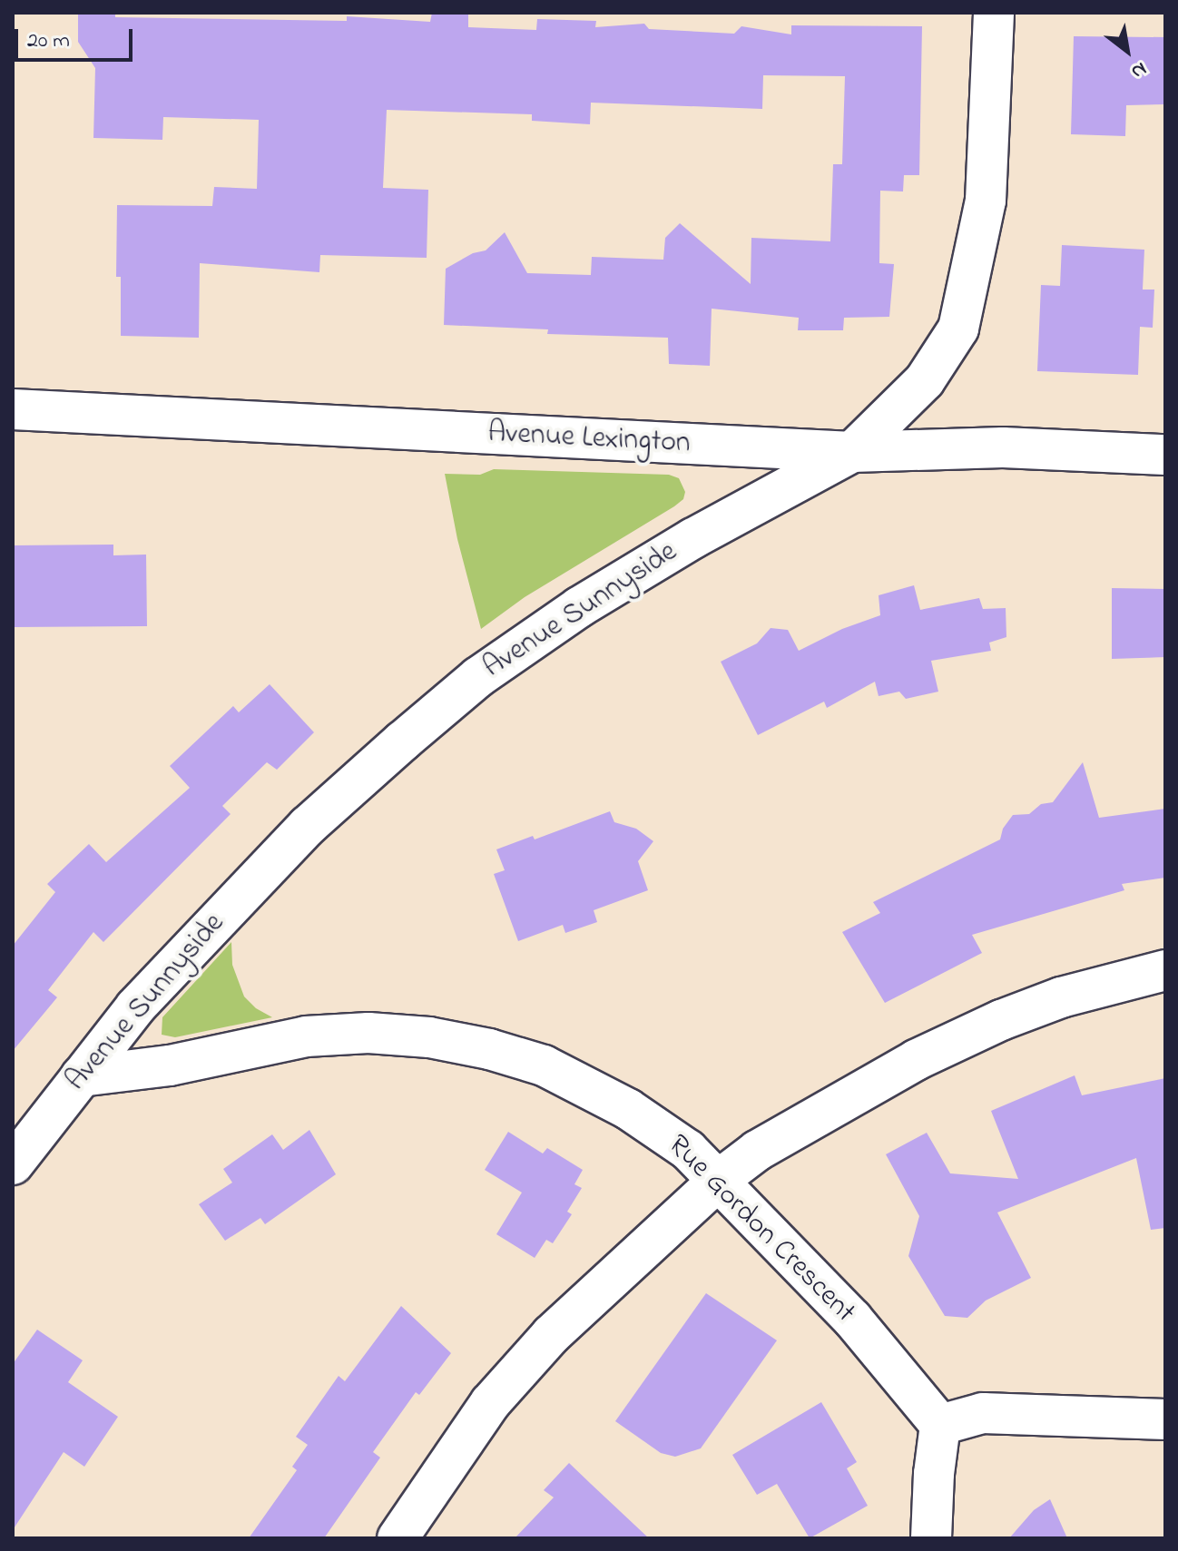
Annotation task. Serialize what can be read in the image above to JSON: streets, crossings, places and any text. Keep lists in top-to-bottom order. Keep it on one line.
{"streets":{"street":["Avenue Lexington","Avenue Sunnyside","Rue Gordon Crescent"]},"crossings":[["Avenue Lexington","Avenue Sunnyside"],["Avenue Sunnyside","Rue Gordon Crescent"]],"scale_bar":"20 m","north":"bottom right"}
